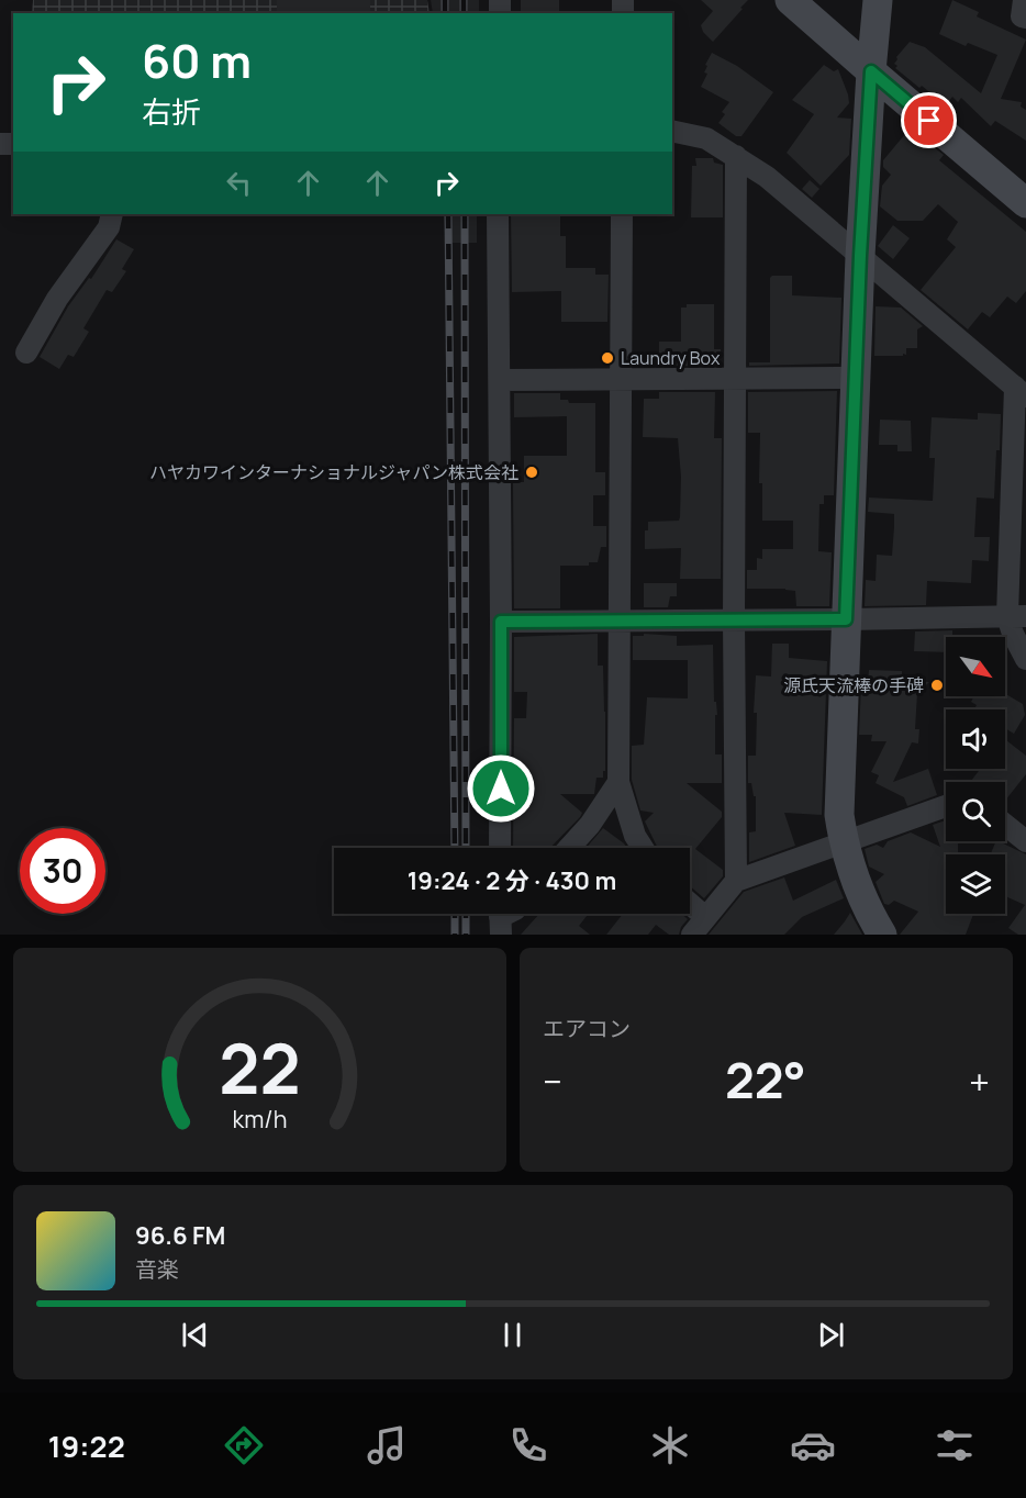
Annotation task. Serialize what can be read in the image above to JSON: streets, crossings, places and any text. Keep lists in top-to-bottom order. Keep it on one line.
{"places":["Laundry Box","ハヤカワインターナショナルジャパン株式会社","源氏天流棒の手碑"],"north":"bottom right","page":{"turn":["60 m","右折"],"limit":"30","trip":"19:24 · 2 分 · 430 m","tile":"エアコン","heat":["−","22°","+"],"song":["96.6 FM","音楽"],"tabs":"19:22","gauge":["22","km/h"]}}
